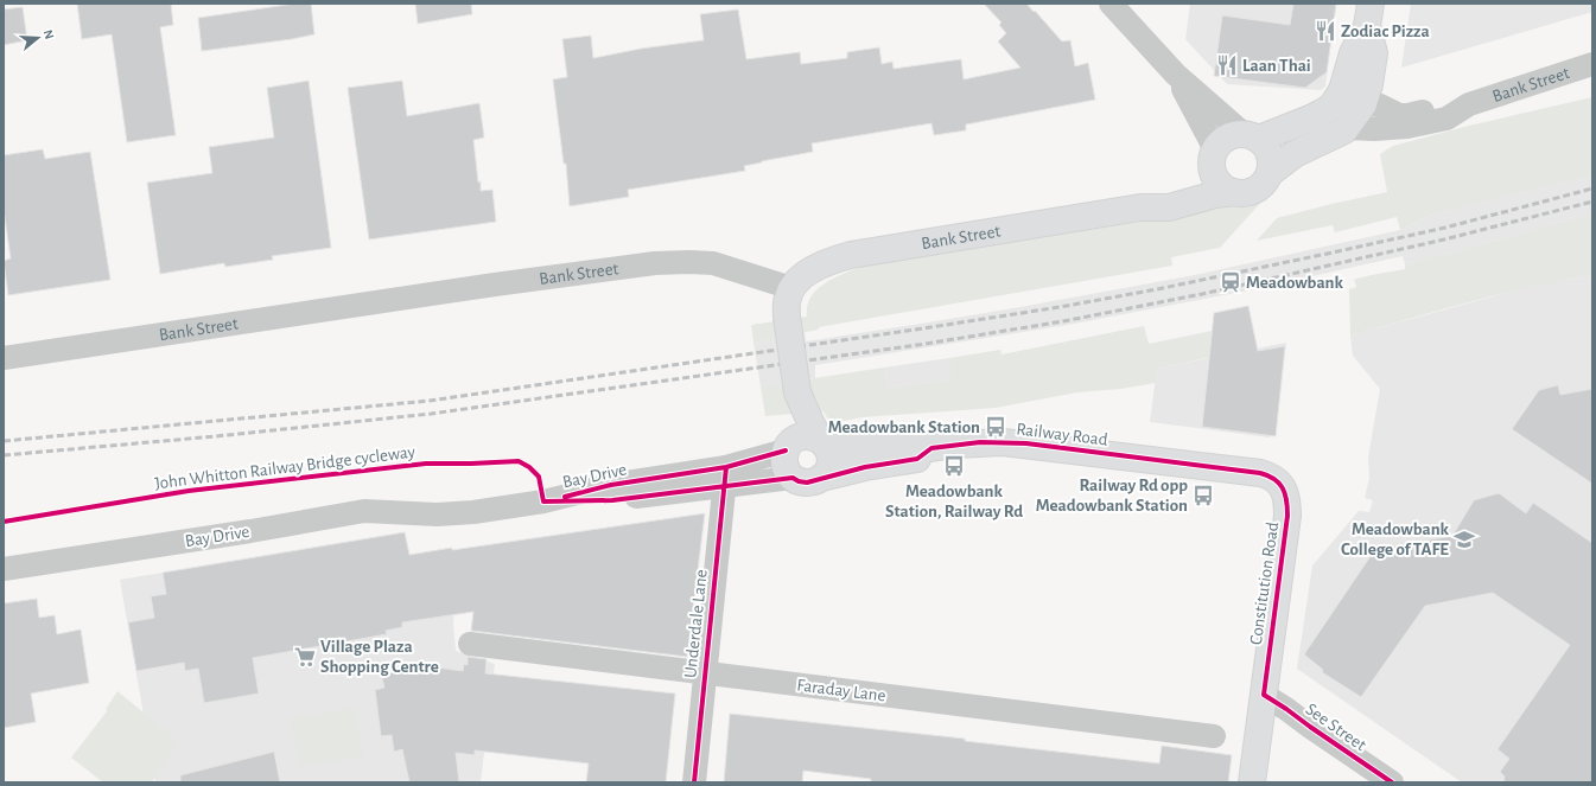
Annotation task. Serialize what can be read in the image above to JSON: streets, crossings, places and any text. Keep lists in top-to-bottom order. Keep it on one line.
{"streets":{"main road":["Bank Street","Railway Road","Constitution Road"],"street":["Bay Drive","Underdale Lane","Faraday Lane","See Street"],"cycle path":["John Whitton Railway Bridge cycleway"]},"crossings":[["Railway Road","Bay Drive"],["Railway Road","Constitution Road"],["Bay Drive","Underdale Lane"],["Constitution Road","See Street"],["Underdale Lane","Faraday Lane"]],"places":{"restaurant":["Zodiac Pizza","Laan Thai"],"station":["Meadowbank"],"bus stop":["Meadowbank Station","Meadowbank Station, Railway Rd","Railway Rd opp Meadowbank Station"],"school or university":["Meadowbank College of TAFE"],"supermarket":["Village Plaza Shopping Centre"]},"north":"right"}
